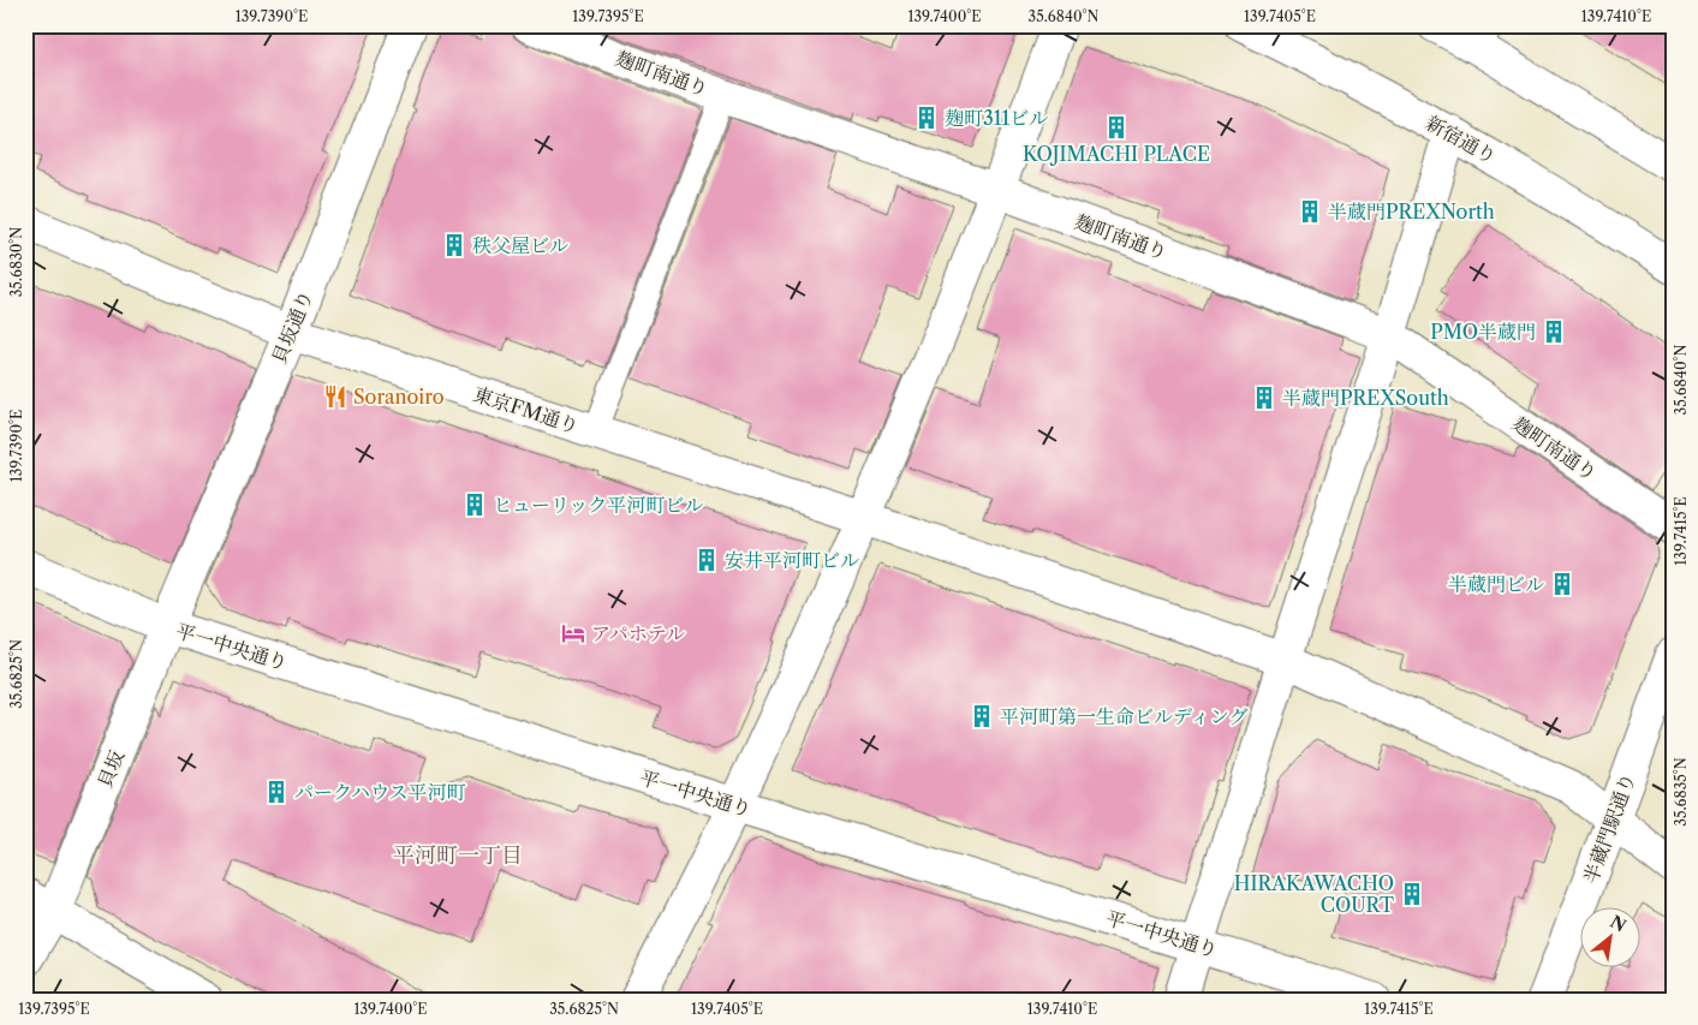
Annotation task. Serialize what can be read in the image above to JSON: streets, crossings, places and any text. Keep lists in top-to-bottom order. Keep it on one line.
{"streets":{"main road":["麹町南通り","新宿通り","貝坂通り","東京FM通り","平一中央通り","貝坂","半蔵門駅通り"]},"crossings":[["貝坂通り","東京FM通り"],["貝坂通り","平一中央通り"],["貝坂通り","貝坂"],["東京FM通り","半蔵門駅通り"],["平一中央通り","貝坂"]],"districts":["平河町一丁目"],"places":{"building":["麹町311ビル","KOJIMACHI PLACE","半蔵門PREXNorth","秩父屋ビル","PMO半蔵門","半蔵門PREXSouth","ヒューリック平河町ビル","安井平河町ビル","半蔵門ビル","平河町第一生命ビルディング","パークハウス平河町","HIRAKAWACHO COURT"],"restaurant":["Soranoiro"],"hotel":["アパホテル"]},"north":"top right","coordinates":["139.7390°E","139.7395°E","139.7400°E","35.6840°N","139.7405°E","139.7410°E","35.6830°N","139.7415°E","35.6825°N","35.6835°N"]}
